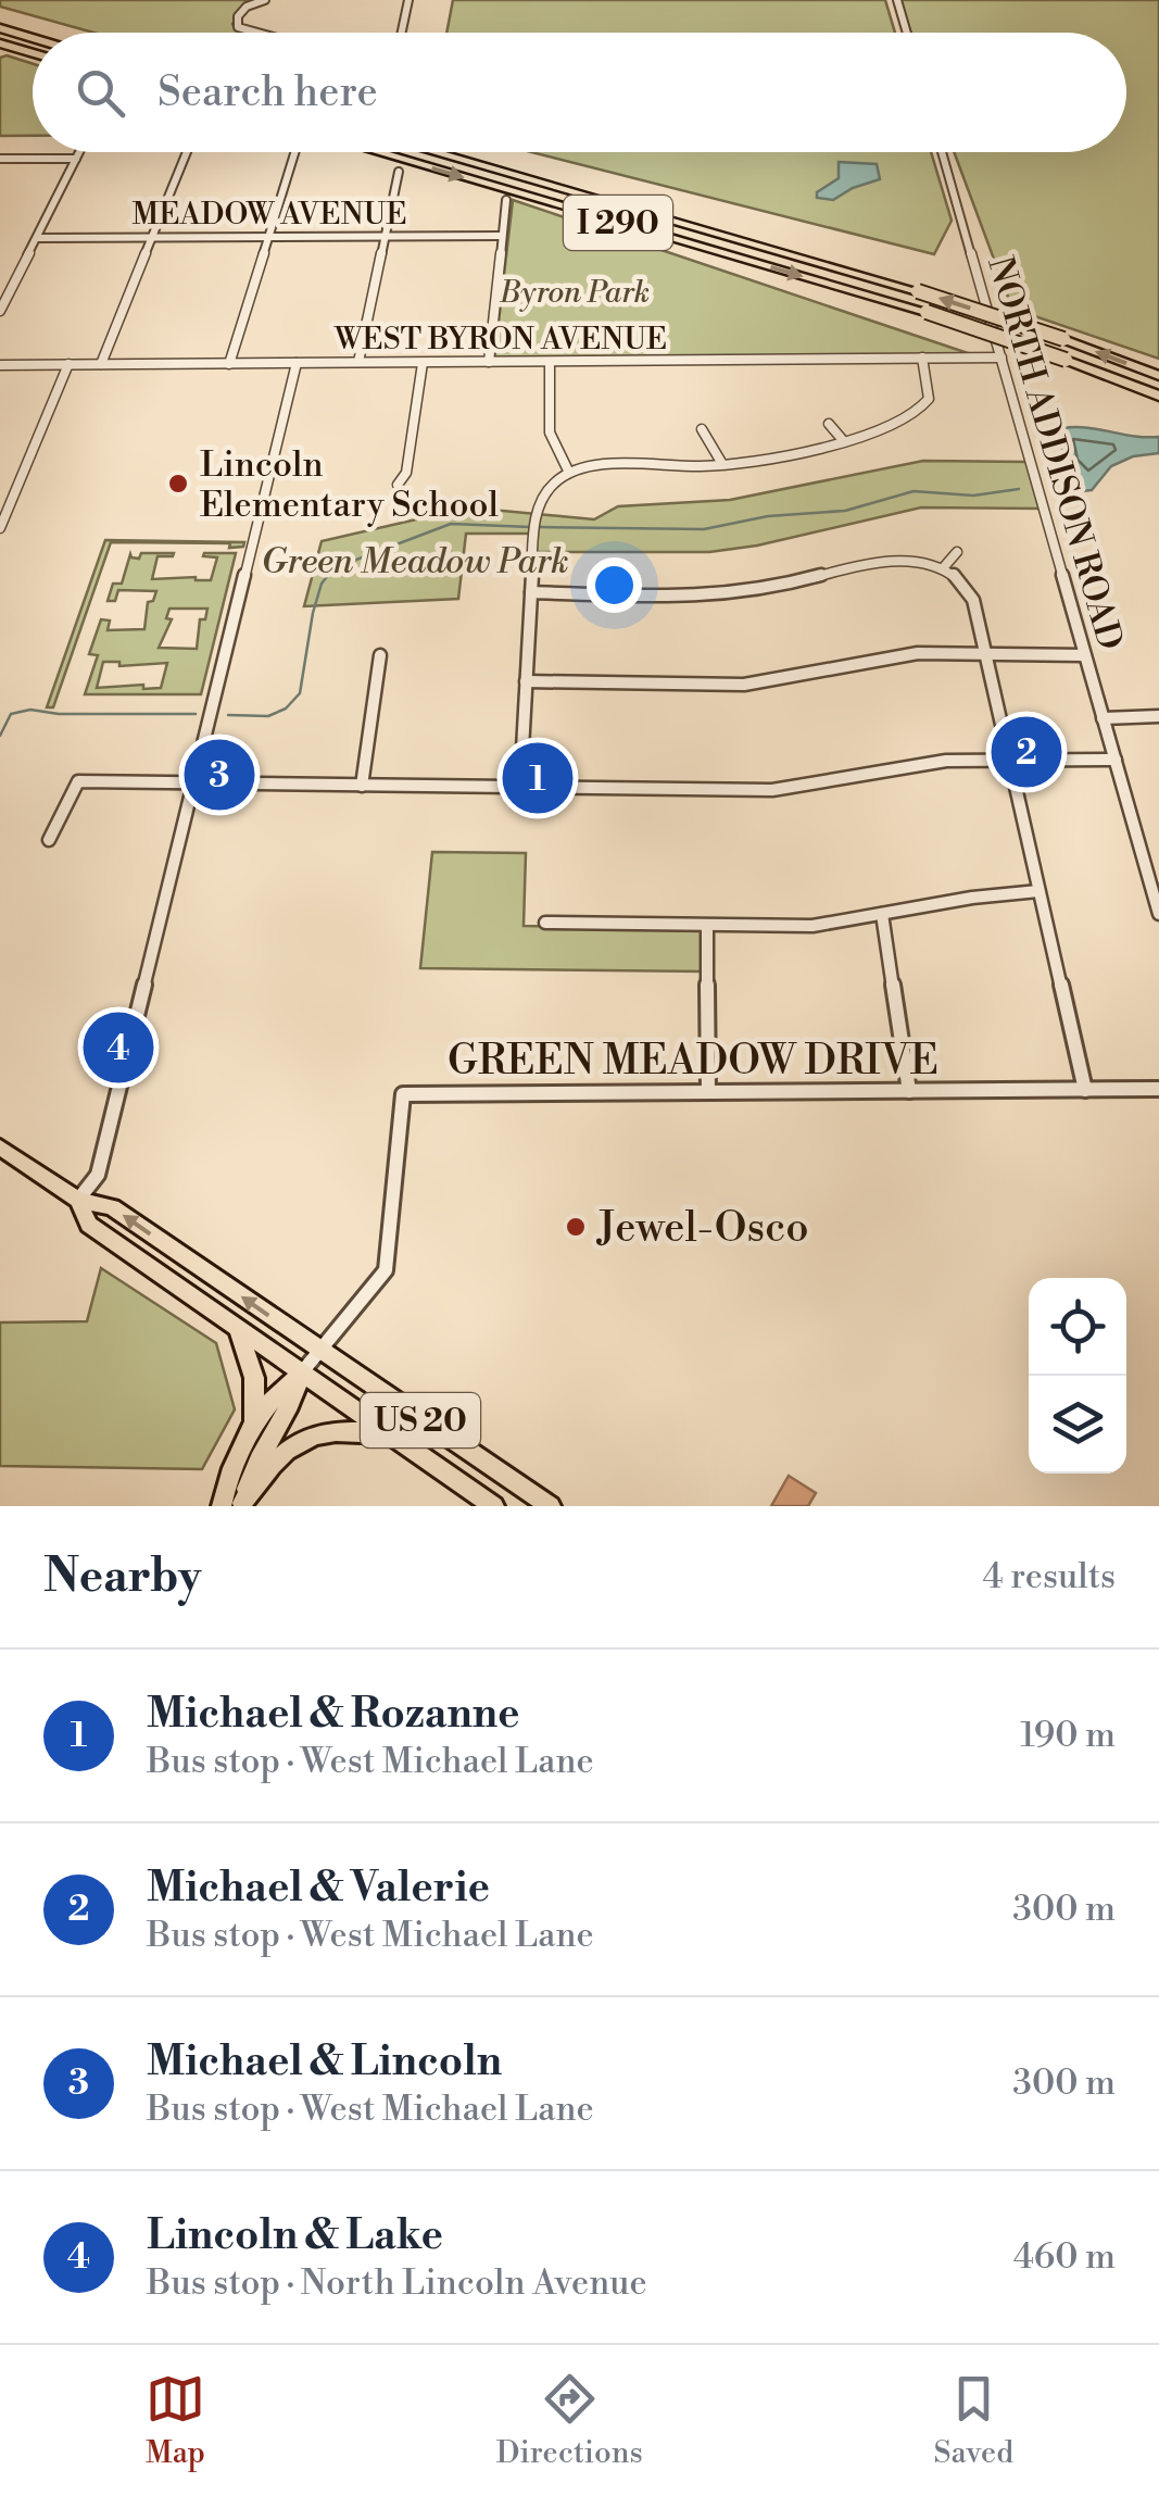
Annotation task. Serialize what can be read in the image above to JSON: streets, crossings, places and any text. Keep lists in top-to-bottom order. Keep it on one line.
{"streets":{"highway":["I 290"],"main road":["US 20"],"street":["MEADOW AVENUE","WEST BYRON AVENUE","NORTH ADDISON ROAD","GREEN MEADOW DRIVE"]},"crossings":[["WEST BYRON AVENUE","NORTH ADDISON ROAD"],["GREEN MEADOW DRIVE","US 20"]],"parks":["Byron Park","Green Meadow Park"],"places":["Lincoln Elementary School","Jewel-Osco"],"page":{"search":"Search here","pins":["2","3","1","4"],"heading":["Nearby","4 results"],"list":[{"mark":"1","name":"Michael & Rozanne","note":"Bus stop · West Michael Lane","value":"190 m"},{"mark":"2","name":"Michael & Valerie","note":"Bus stop · West Michael Lane","value":"300 m"},{"mark":"3","name":"Michael & Lincoln","note":"Bus stop · West Michael Lane","value":"300 m"},{"mark":"4","name":"Lincoln & Lake","note":"Bus stop · North Lincoln Avenue","value":"460 m"}],"nav":["Map","Directions","Saved"]}}
